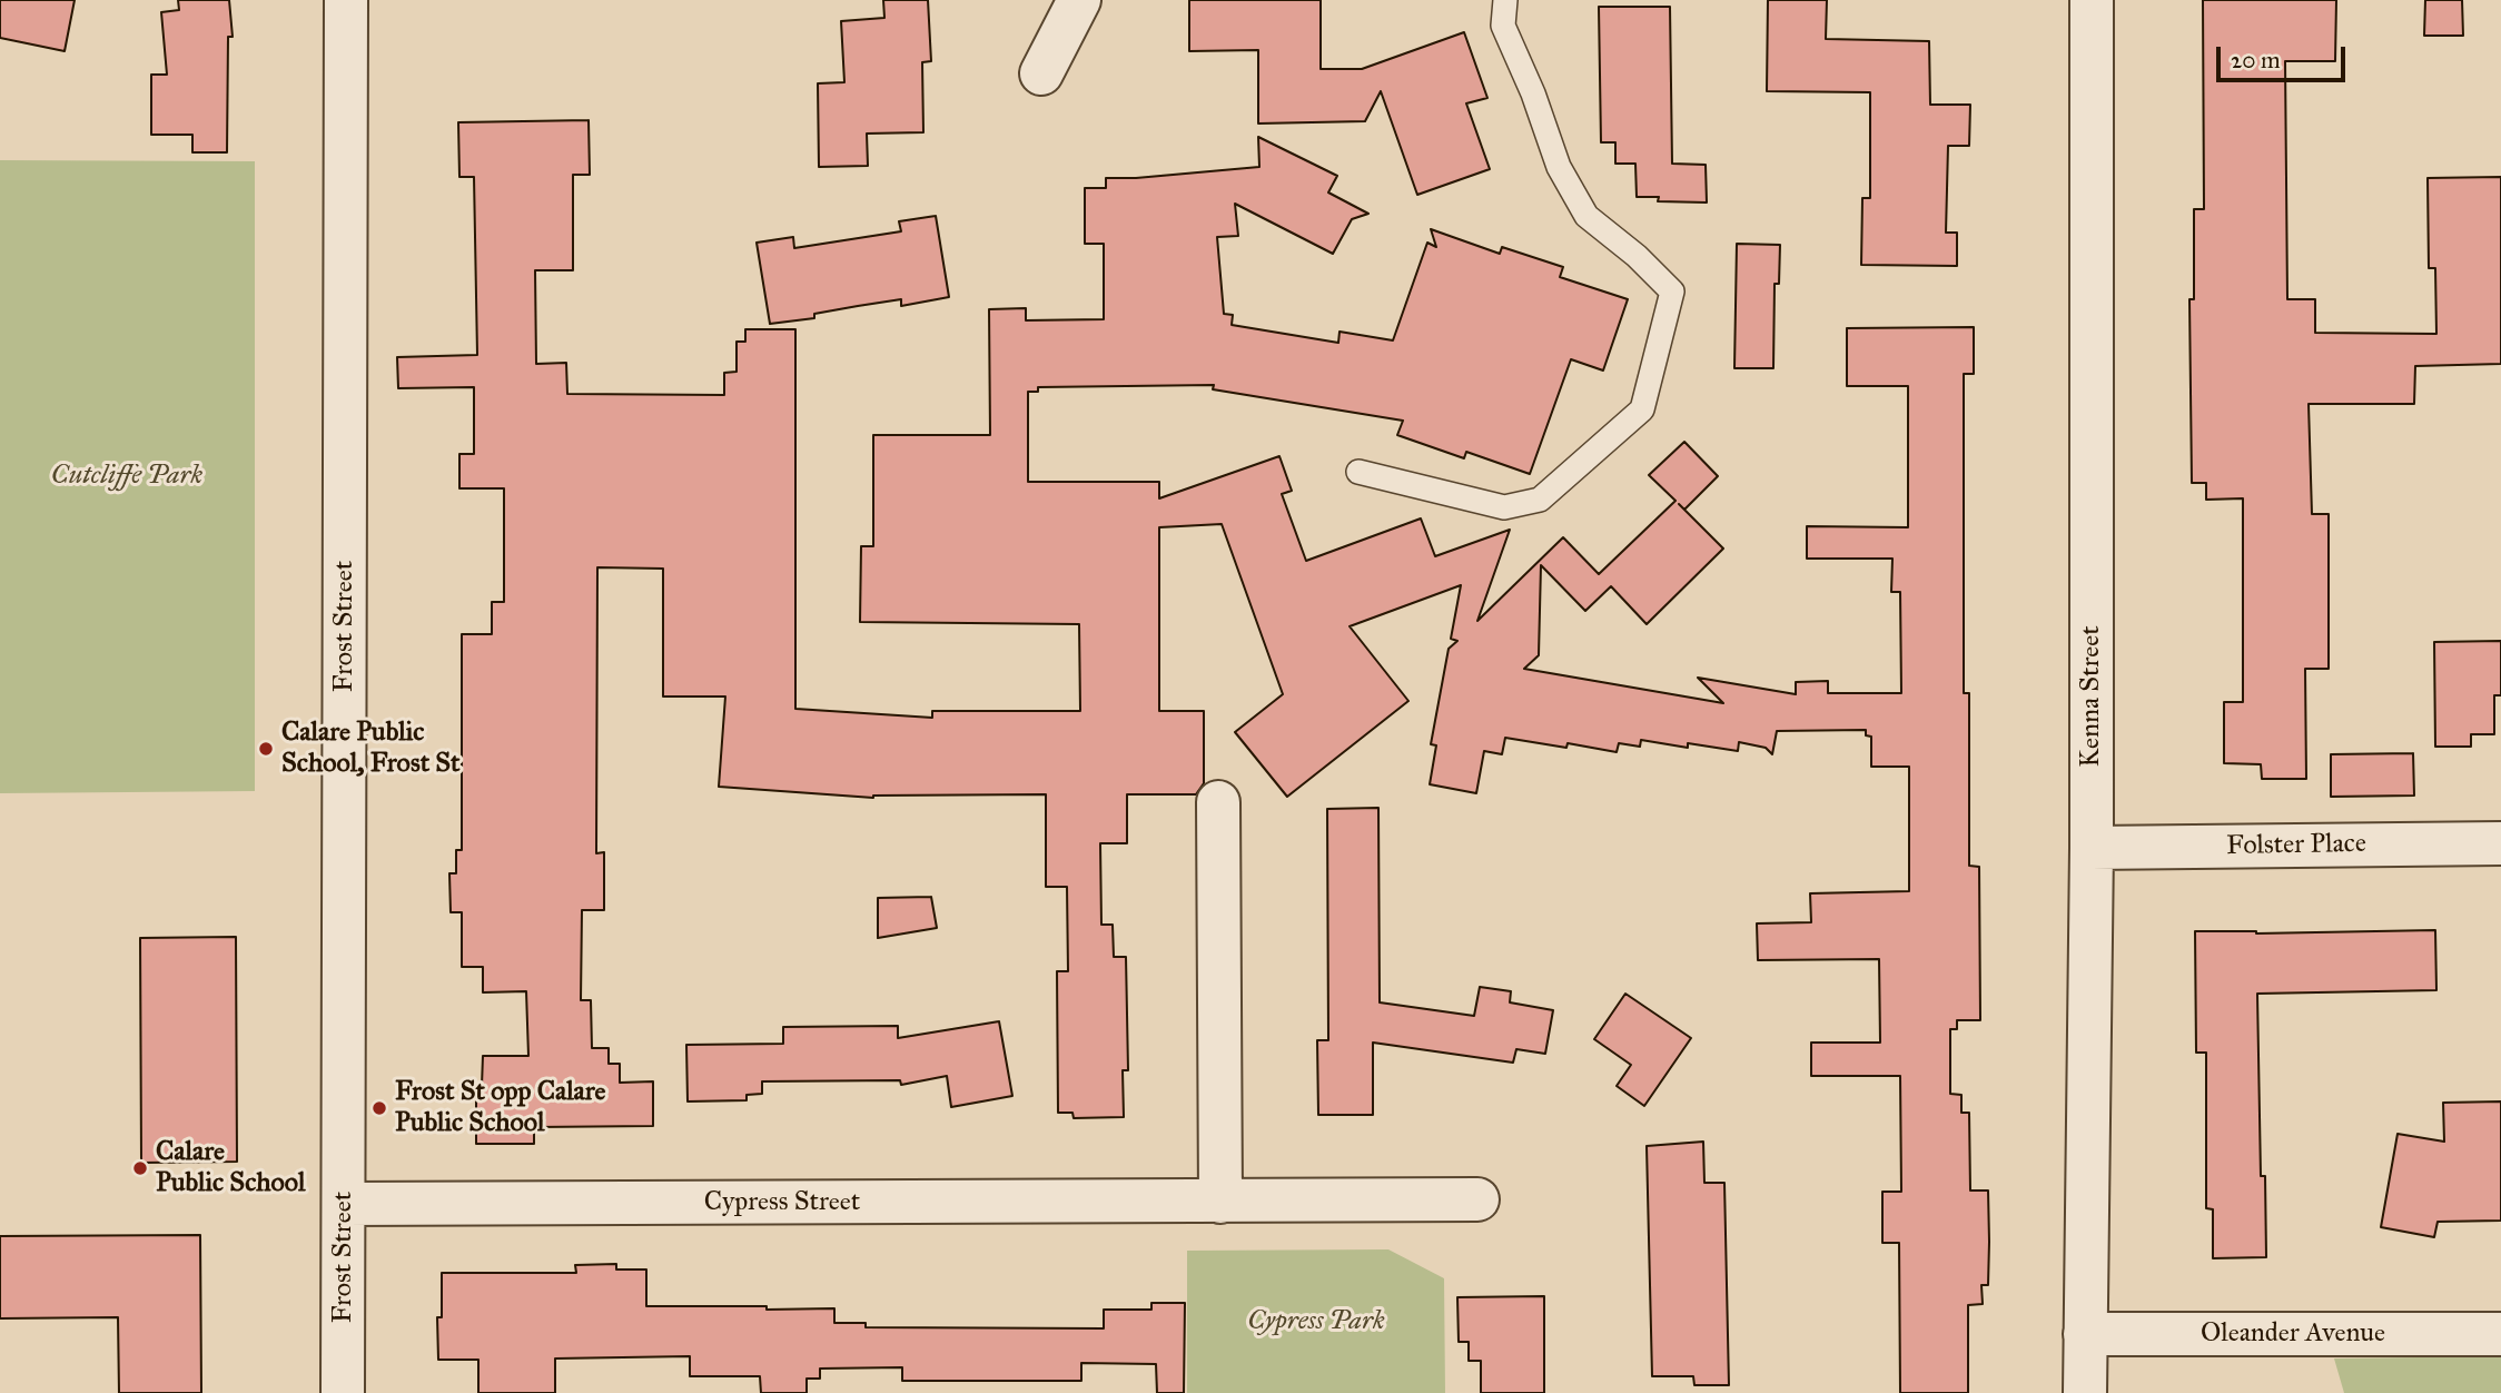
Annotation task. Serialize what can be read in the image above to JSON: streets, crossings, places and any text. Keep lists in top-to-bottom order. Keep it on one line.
{"streets":{"street":["Frost Street","Kenna Street","Folster Place","Cypress Street","Oleander Avenue"]},"crossings":[["Frost Street","Cypress Street"],["Kenna Street","Folster Place"],["Kenna Street","Oleander Avenue"]],"parks":["Cutcliffe Park","Cypress Park"],"places":["Calare Public School, Frost St","Frost St opp Calare Public School","Calare Public School"],"scale_bar":"20 m"}
